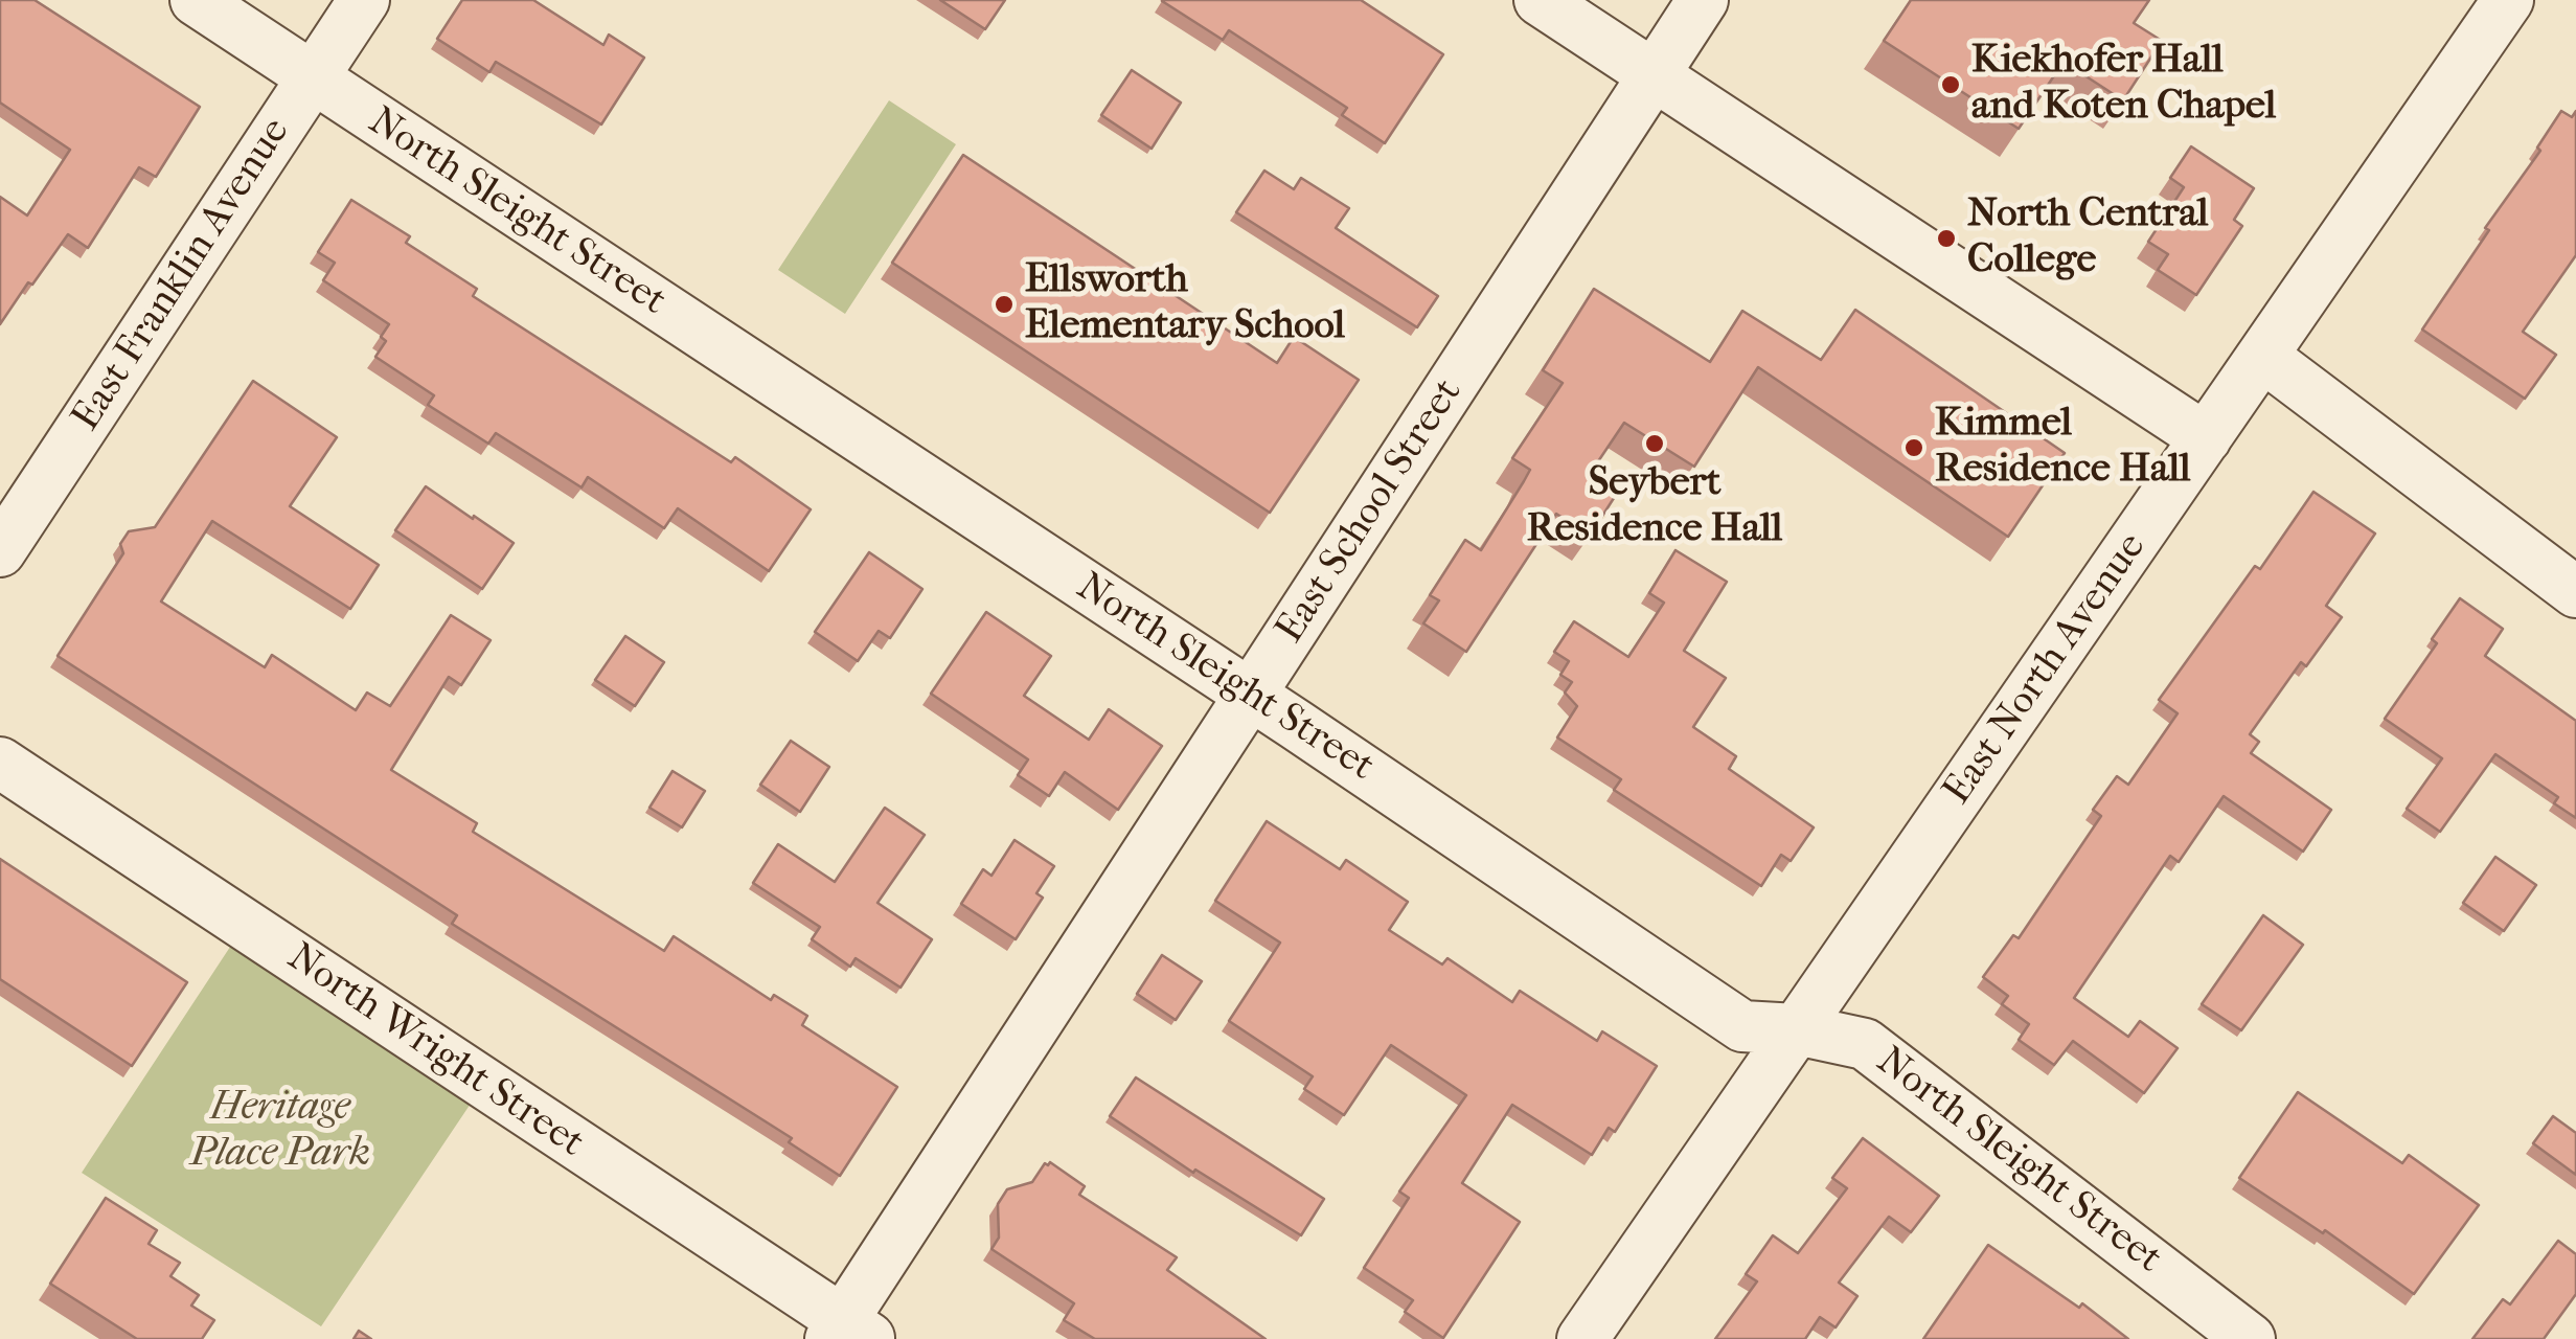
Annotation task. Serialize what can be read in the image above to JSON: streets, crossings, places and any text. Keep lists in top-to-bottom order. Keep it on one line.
{"streets":{"street":["North Sleight Street","East Franklin Avenue","East School Street","East North Avenue","North Wright Street"]},"crossings":[["North Sleight Street","East Franklin Avenue"],["North Sleight Street","East School Street"],["North Sleight Street","East North Avenue"],["East School Street","North Wright Street"]],"parks":["Heritage Place Park"],"places":["Kiekhofer Hall and Koten Chapel","North Central College","Ellsworth Elementary School","Seybert Residence Hall","Kimmel Residence Hall"]}
